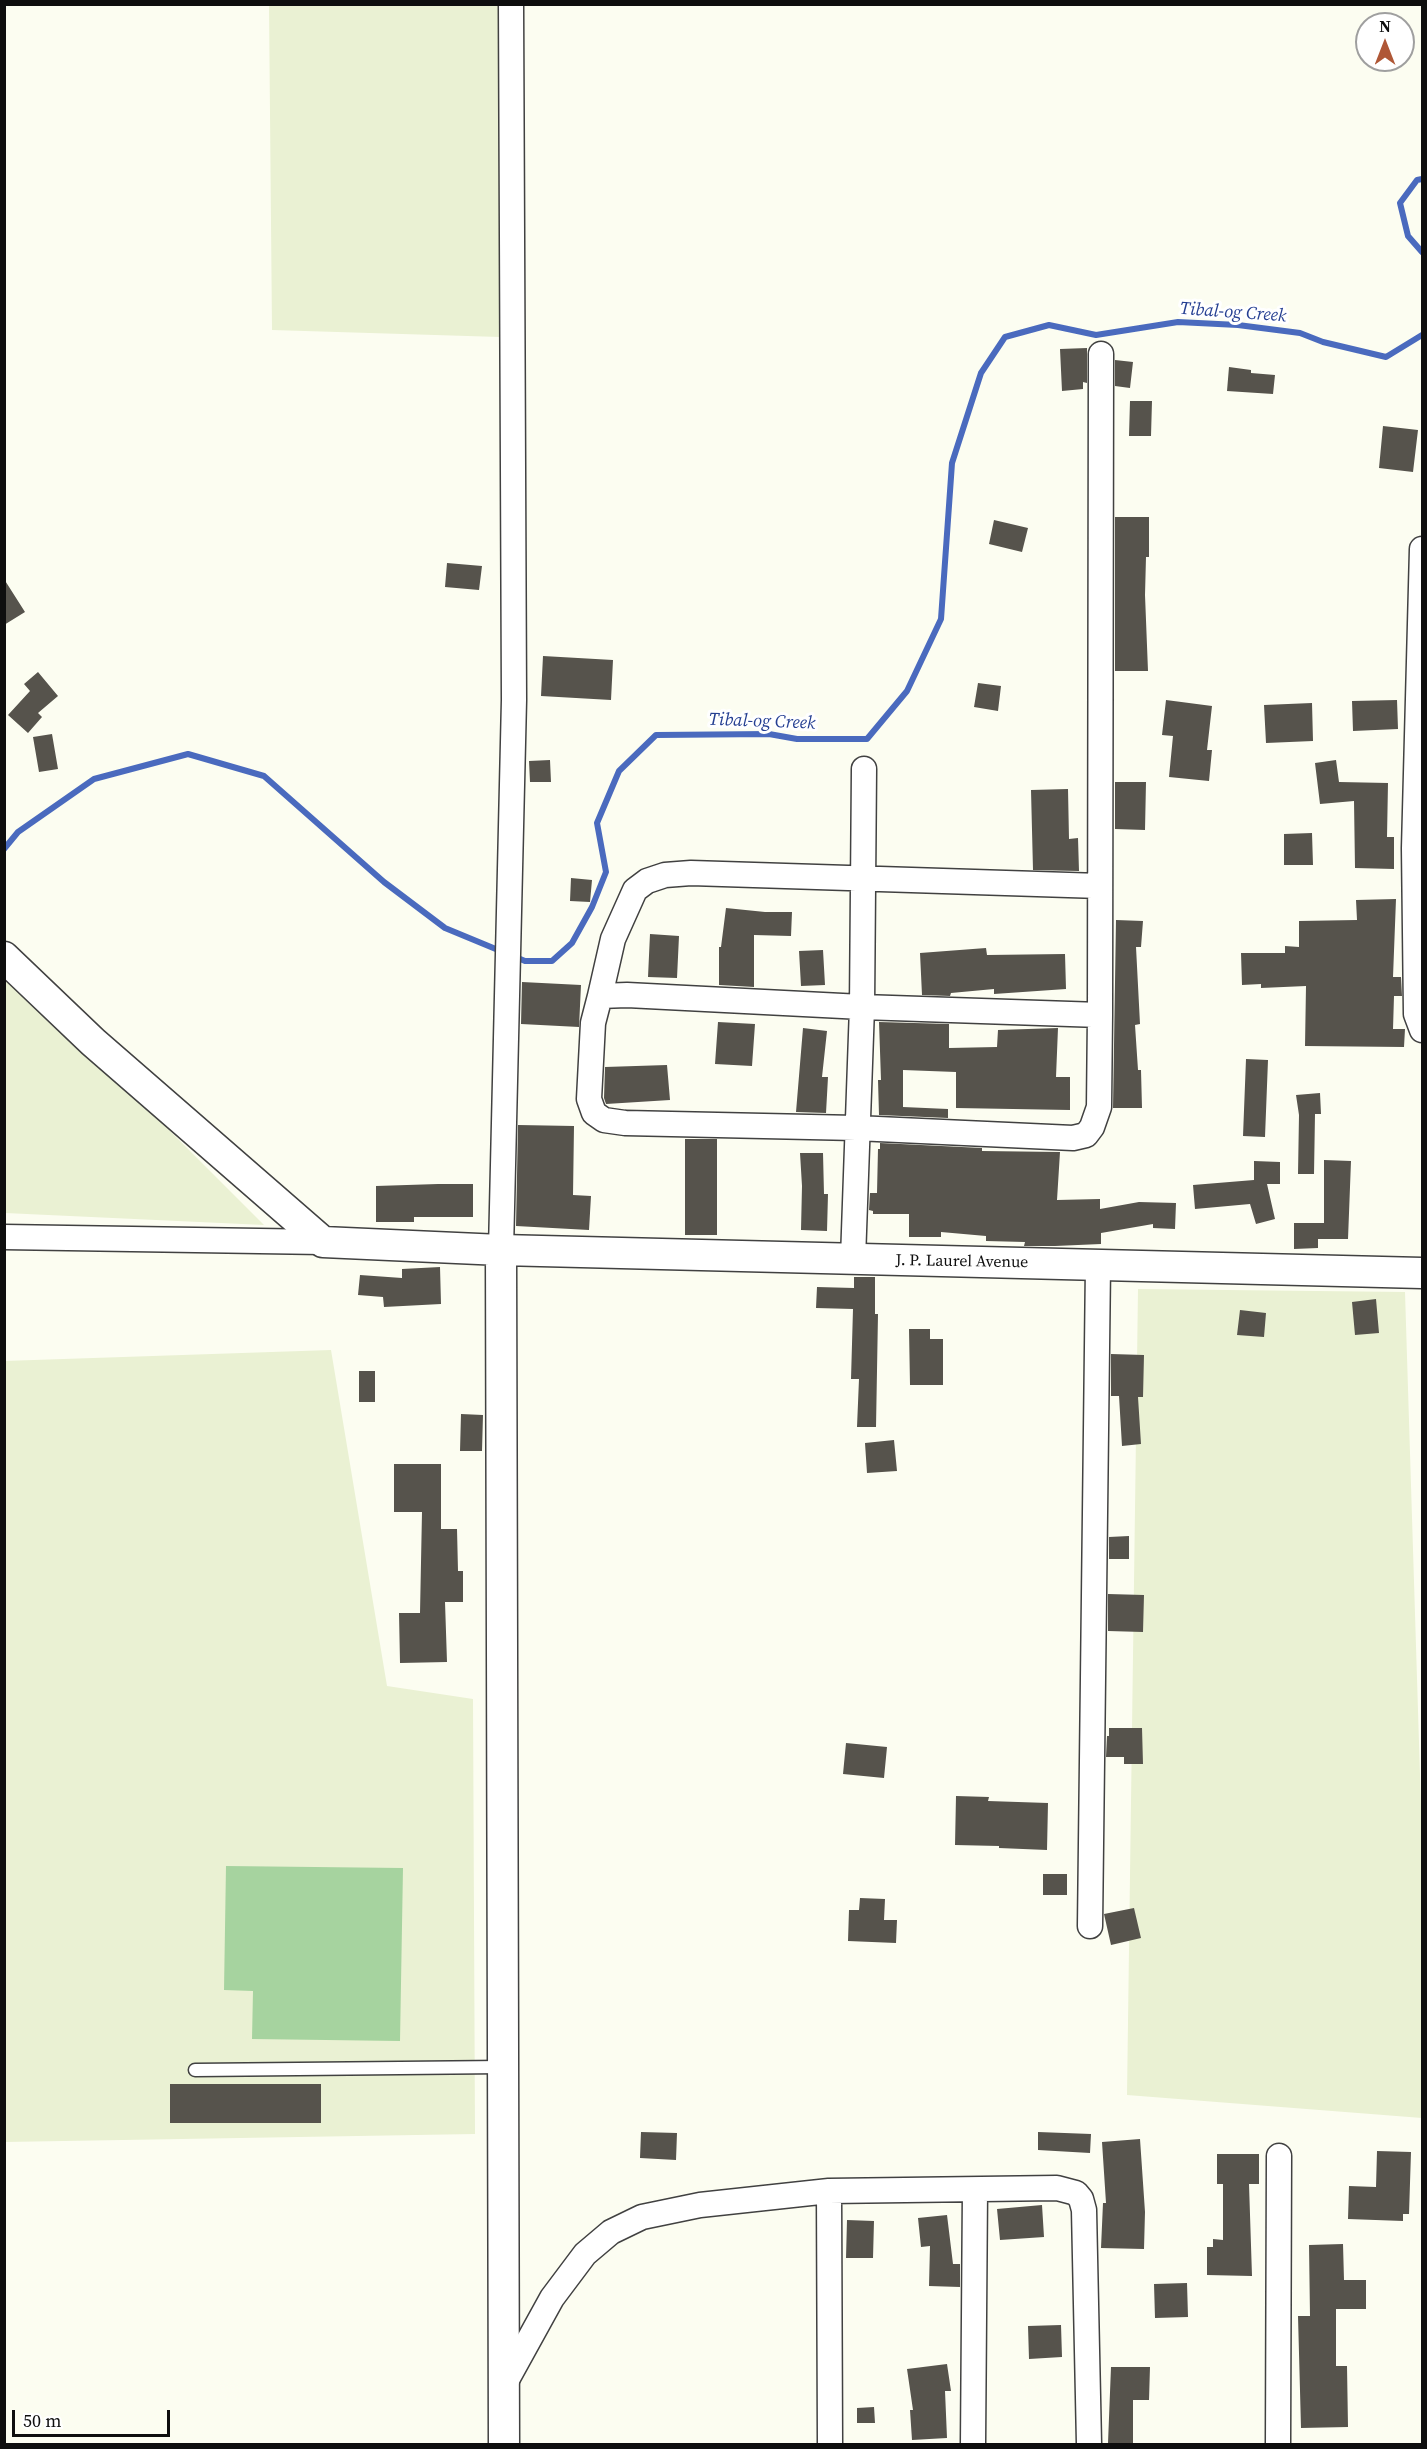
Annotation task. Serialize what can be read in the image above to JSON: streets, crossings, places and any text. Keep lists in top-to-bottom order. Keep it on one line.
{"streets":{"street":["J. P. Laurel Avenue"]},"water":["Tibal-og Creek"],"scale_bar":"50 m","north":"top"}
